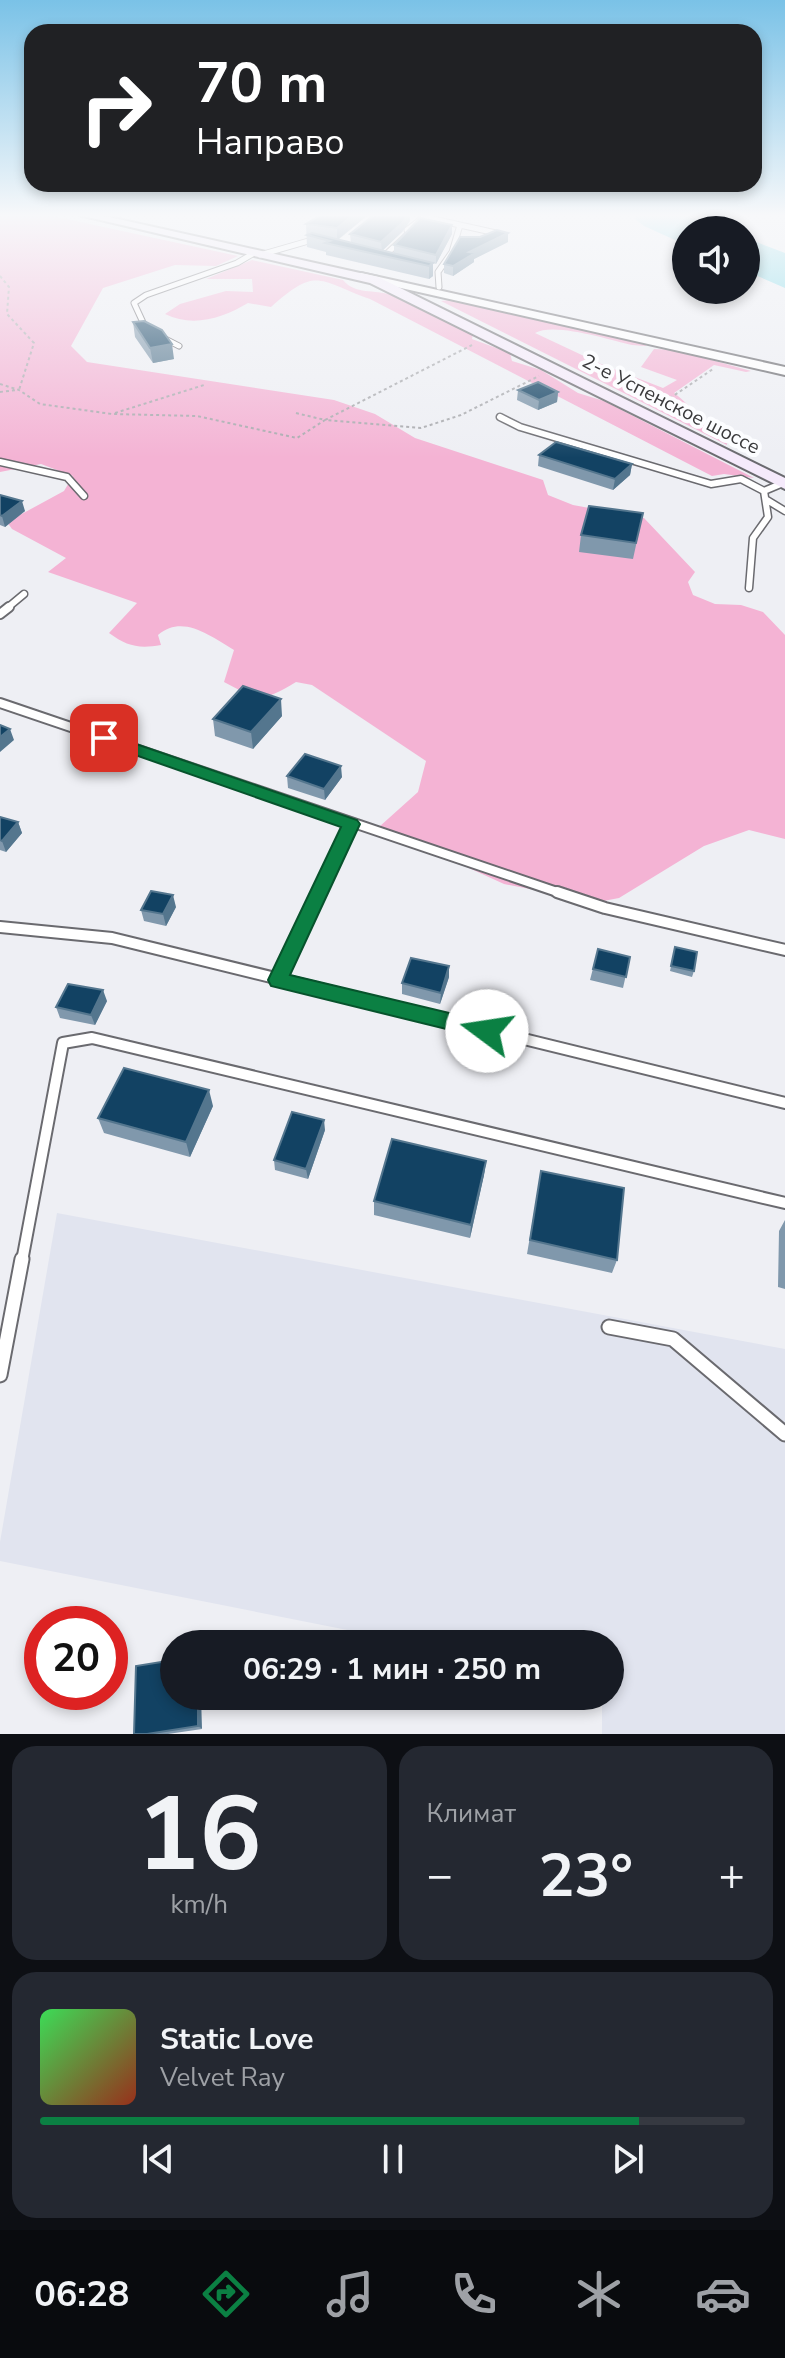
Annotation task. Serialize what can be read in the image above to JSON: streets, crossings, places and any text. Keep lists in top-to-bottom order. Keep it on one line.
{"streets":{"main road":["2-е Успенское шоссе"]},"page":{"turn":["70 m","Направо"],"limit":"20","trip":"06:29 · 1 мин · 250 m","tile":[["16","km/h"],"Климат"],"heat":["−","23°","+"],"song":["Static Love","Velvet Ray"],"tabs":"06:28"}}
